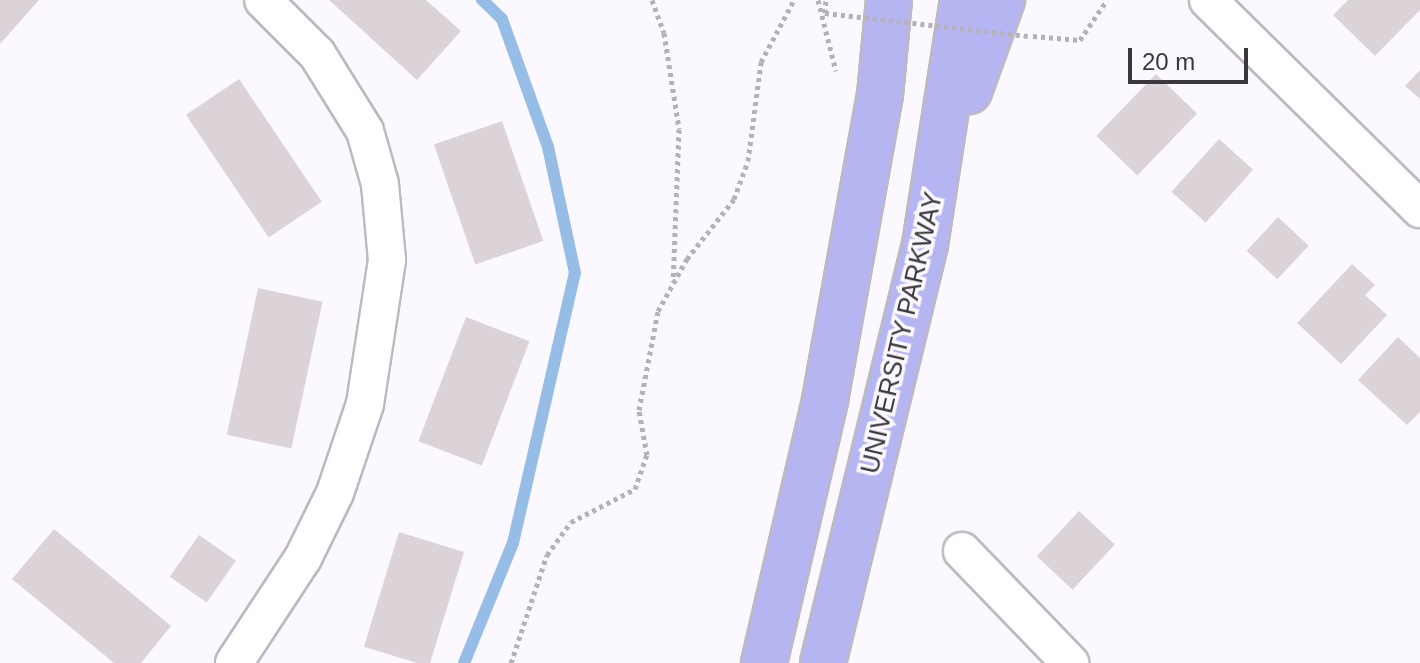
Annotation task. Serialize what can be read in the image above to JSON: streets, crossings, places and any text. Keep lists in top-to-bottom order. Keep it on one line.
{"streets":{"main road":["UNIVERSITY PARKWAY"]},"scale_bar":"20 m"}
